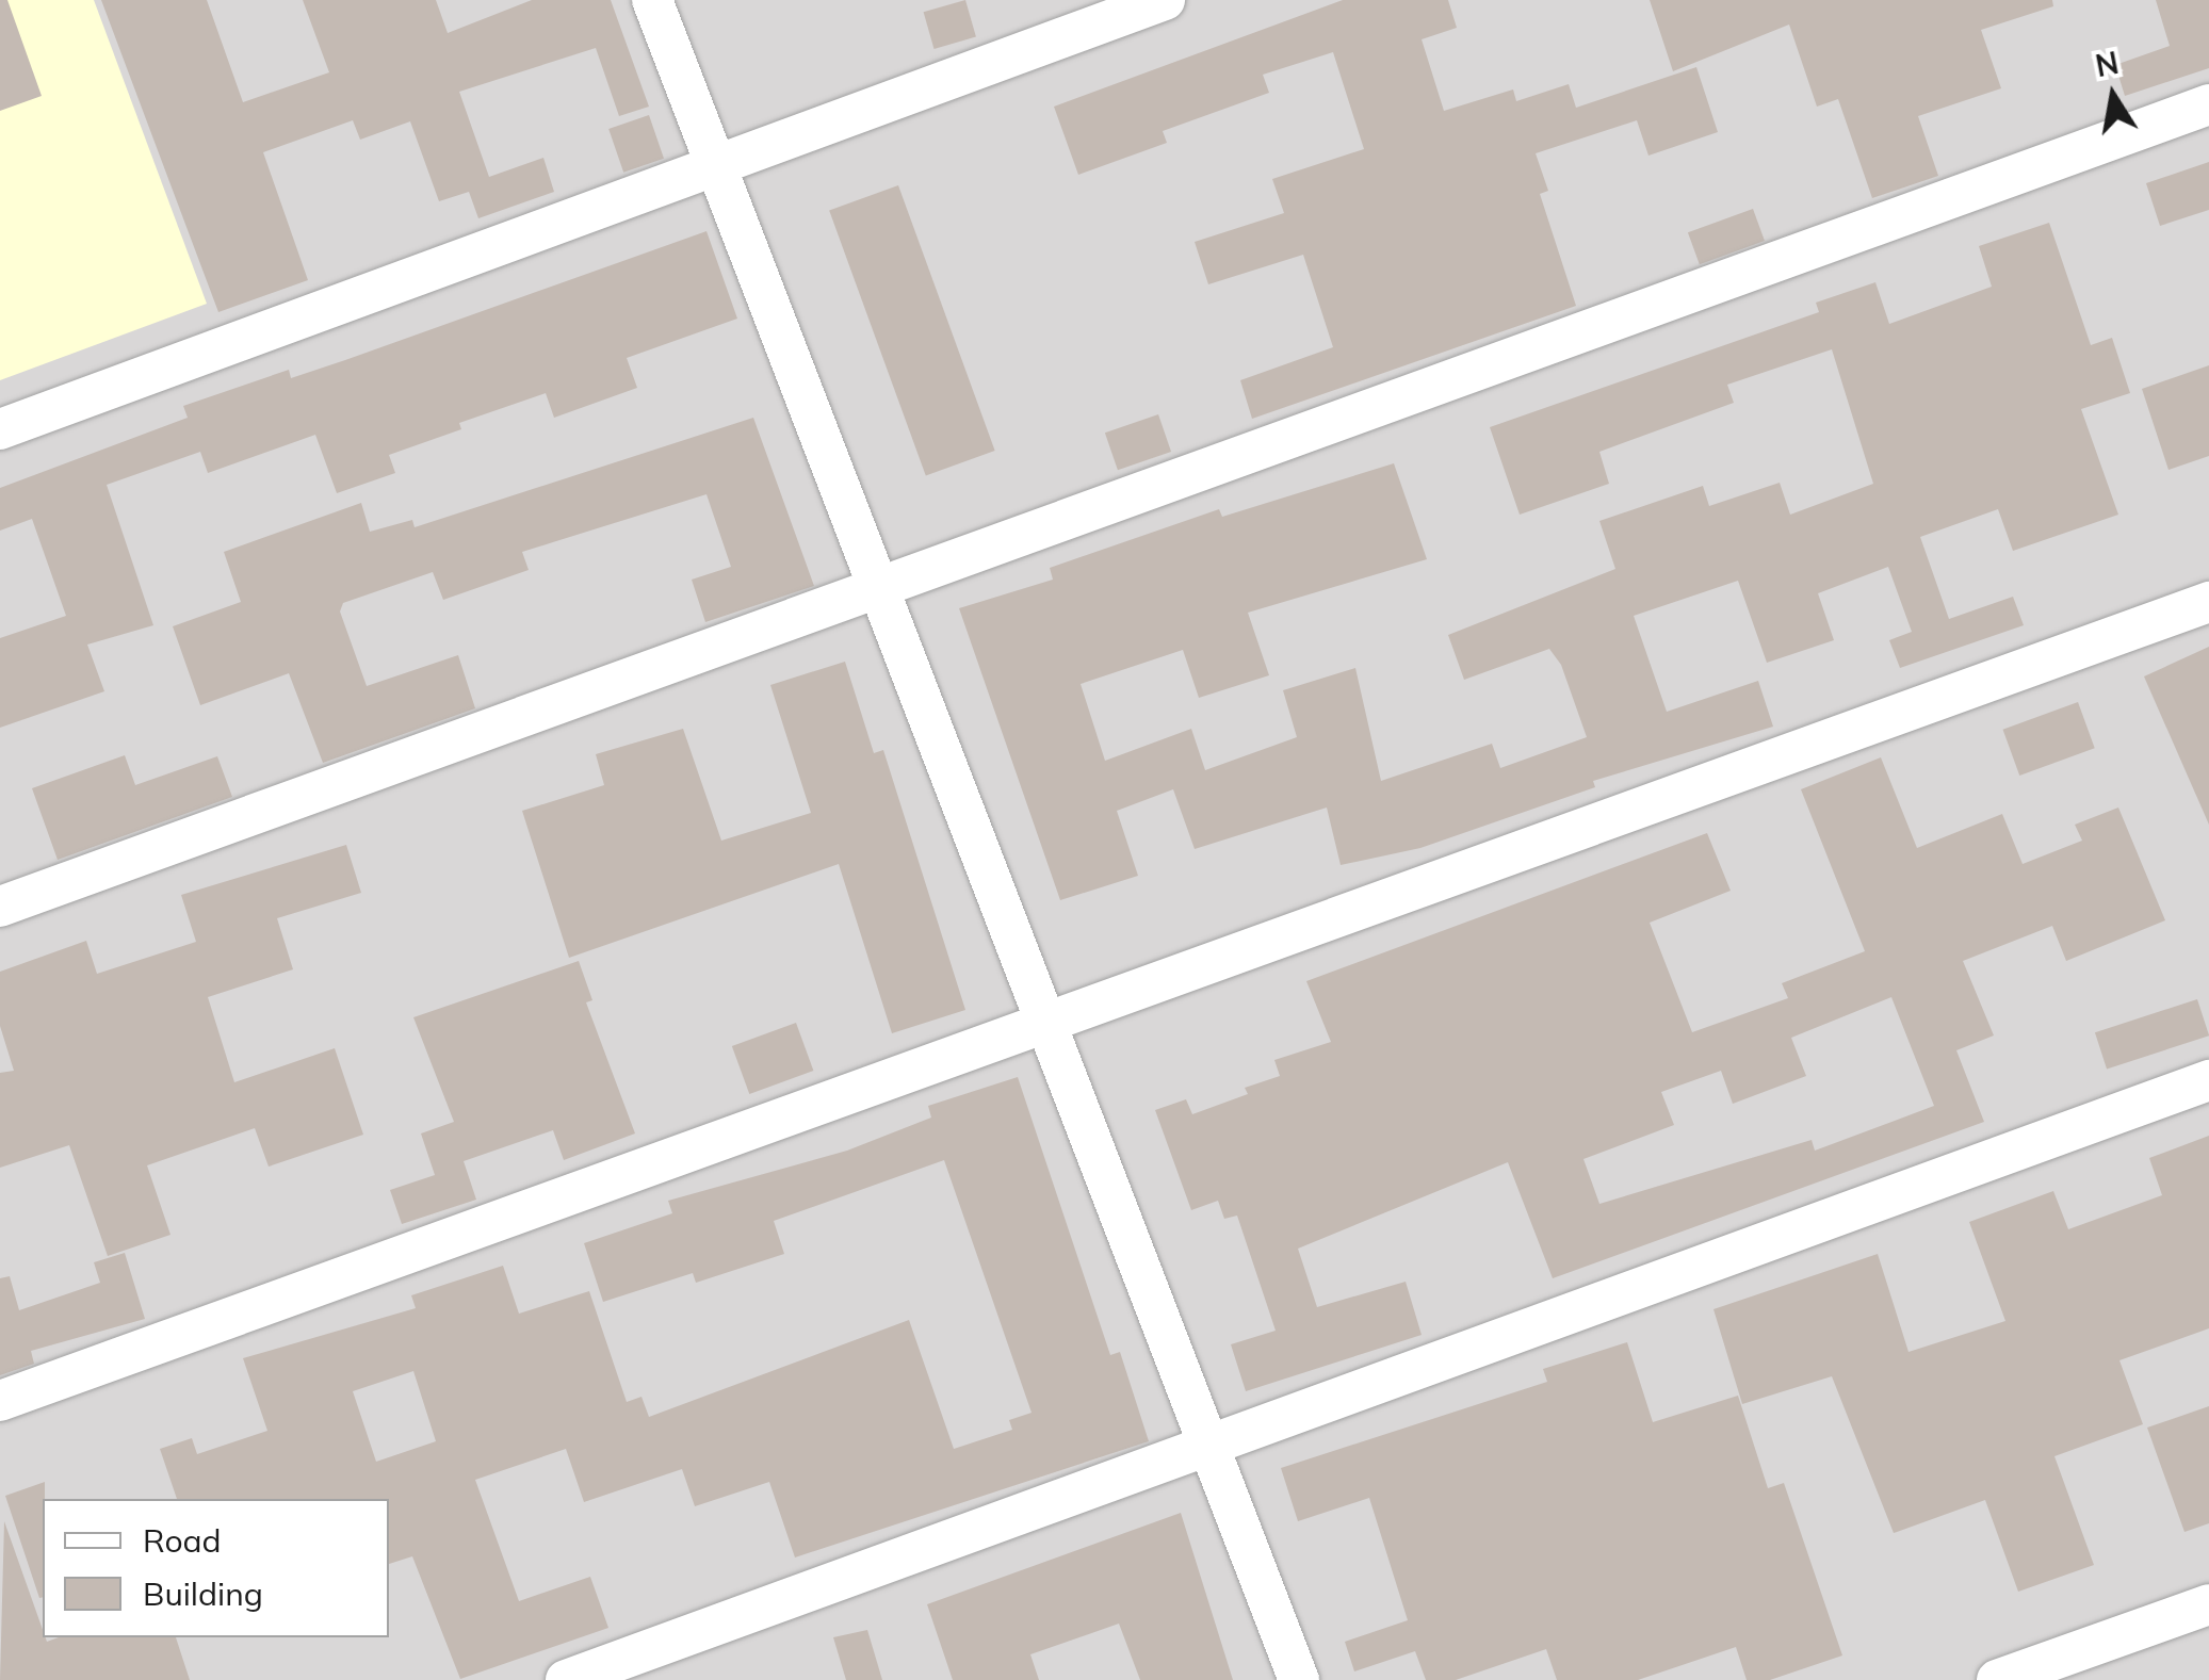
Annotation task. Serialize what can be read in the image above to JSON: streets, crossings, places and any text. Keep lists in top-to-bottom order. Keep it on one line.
{"legend":["Road","Building"],"north":"top"}
